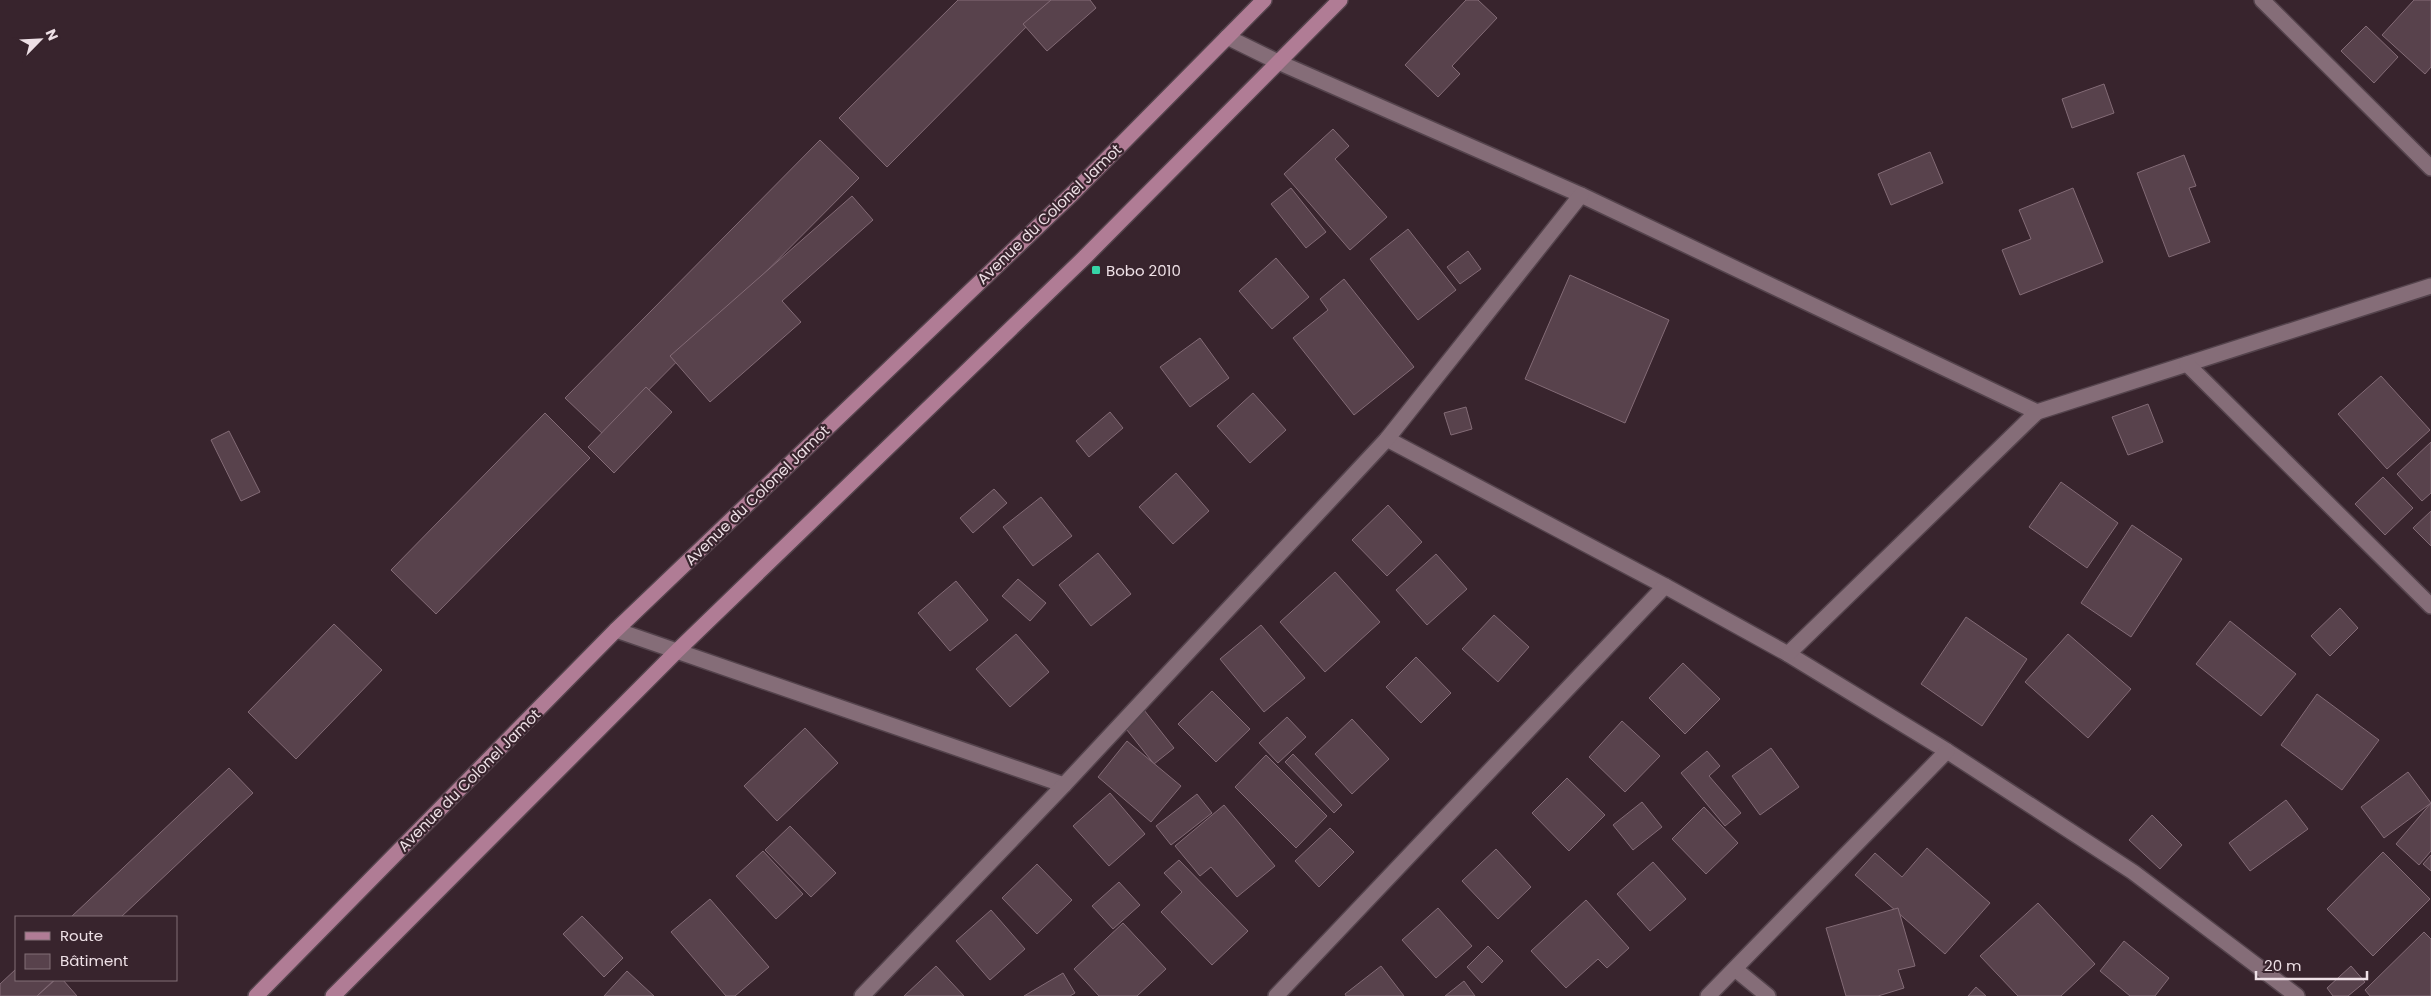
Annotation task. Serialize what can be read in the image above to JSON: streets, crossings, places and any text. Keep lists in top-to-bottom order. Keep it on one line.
{"streets":{"main road":["Avenue du Colonel Jamot"]},"places":{"transit":["Bobo 2010"]},"legend":["Route","Bâtiment"],"scale_bar":"20 m","north":"top right"}
